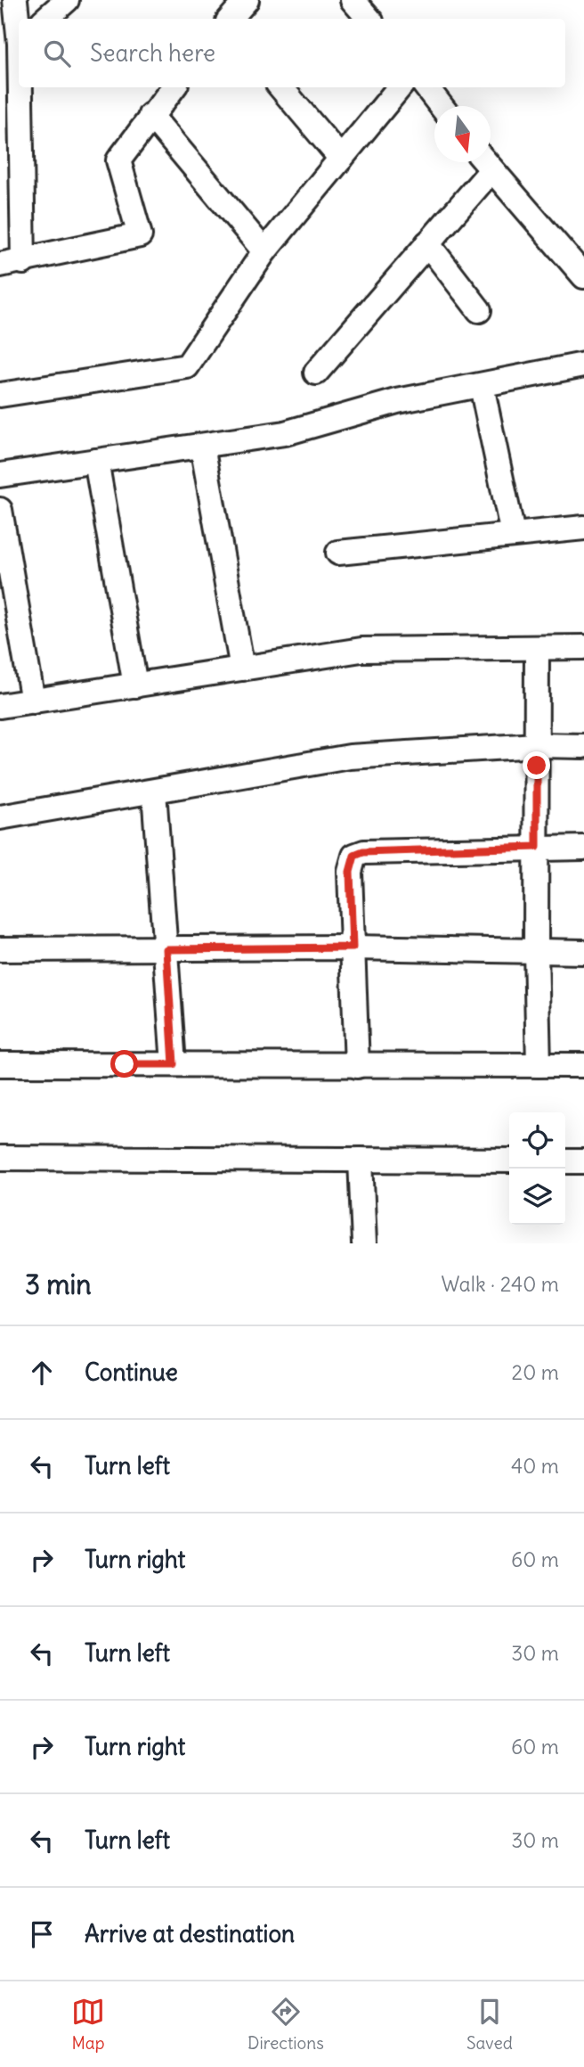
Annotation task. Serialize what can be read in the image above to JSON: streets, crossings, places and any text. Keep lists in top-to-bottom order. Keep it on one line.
{"north":"bottom","page":{"search":"Search here","heading":["3 min","Walk · 240 m"],"list":[["Continue","20 m"],["Turn left","40 m"],["Turn right","60 m"],["Turn left","30 m"],["Turn right","60 m"],["Turn left","30 m"],"Arrive at destination"],"nav":["Map","Directions","Saved"]}}
